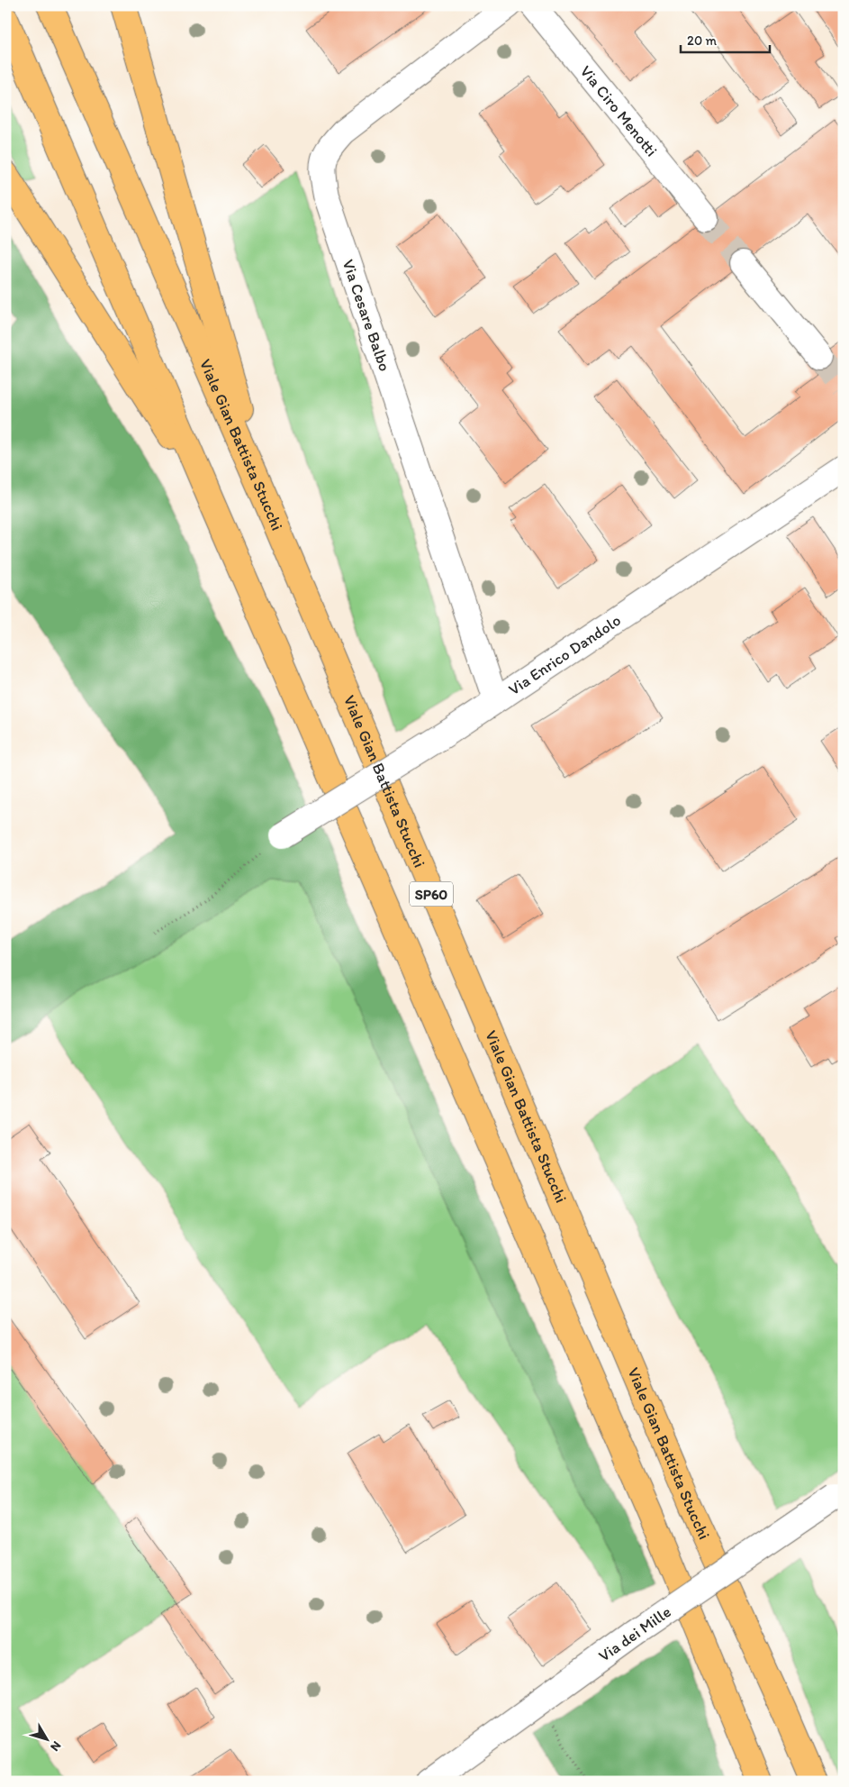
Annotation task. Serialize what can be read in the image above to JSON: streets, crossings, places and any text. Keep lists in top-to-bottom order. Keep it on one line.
{"streets":{"highway":["Viale Gian Battista Stucchi","SP60"],"street":["Via Ciro Menotti","Via Cesare Balbo","Via Enrico Dandolo","Via dei Mille"]},"crossings":[["Via Cesare Balbo","Via Enrico Dandolo"]],"scale_bar":"20 m","north":"bottom right"}
